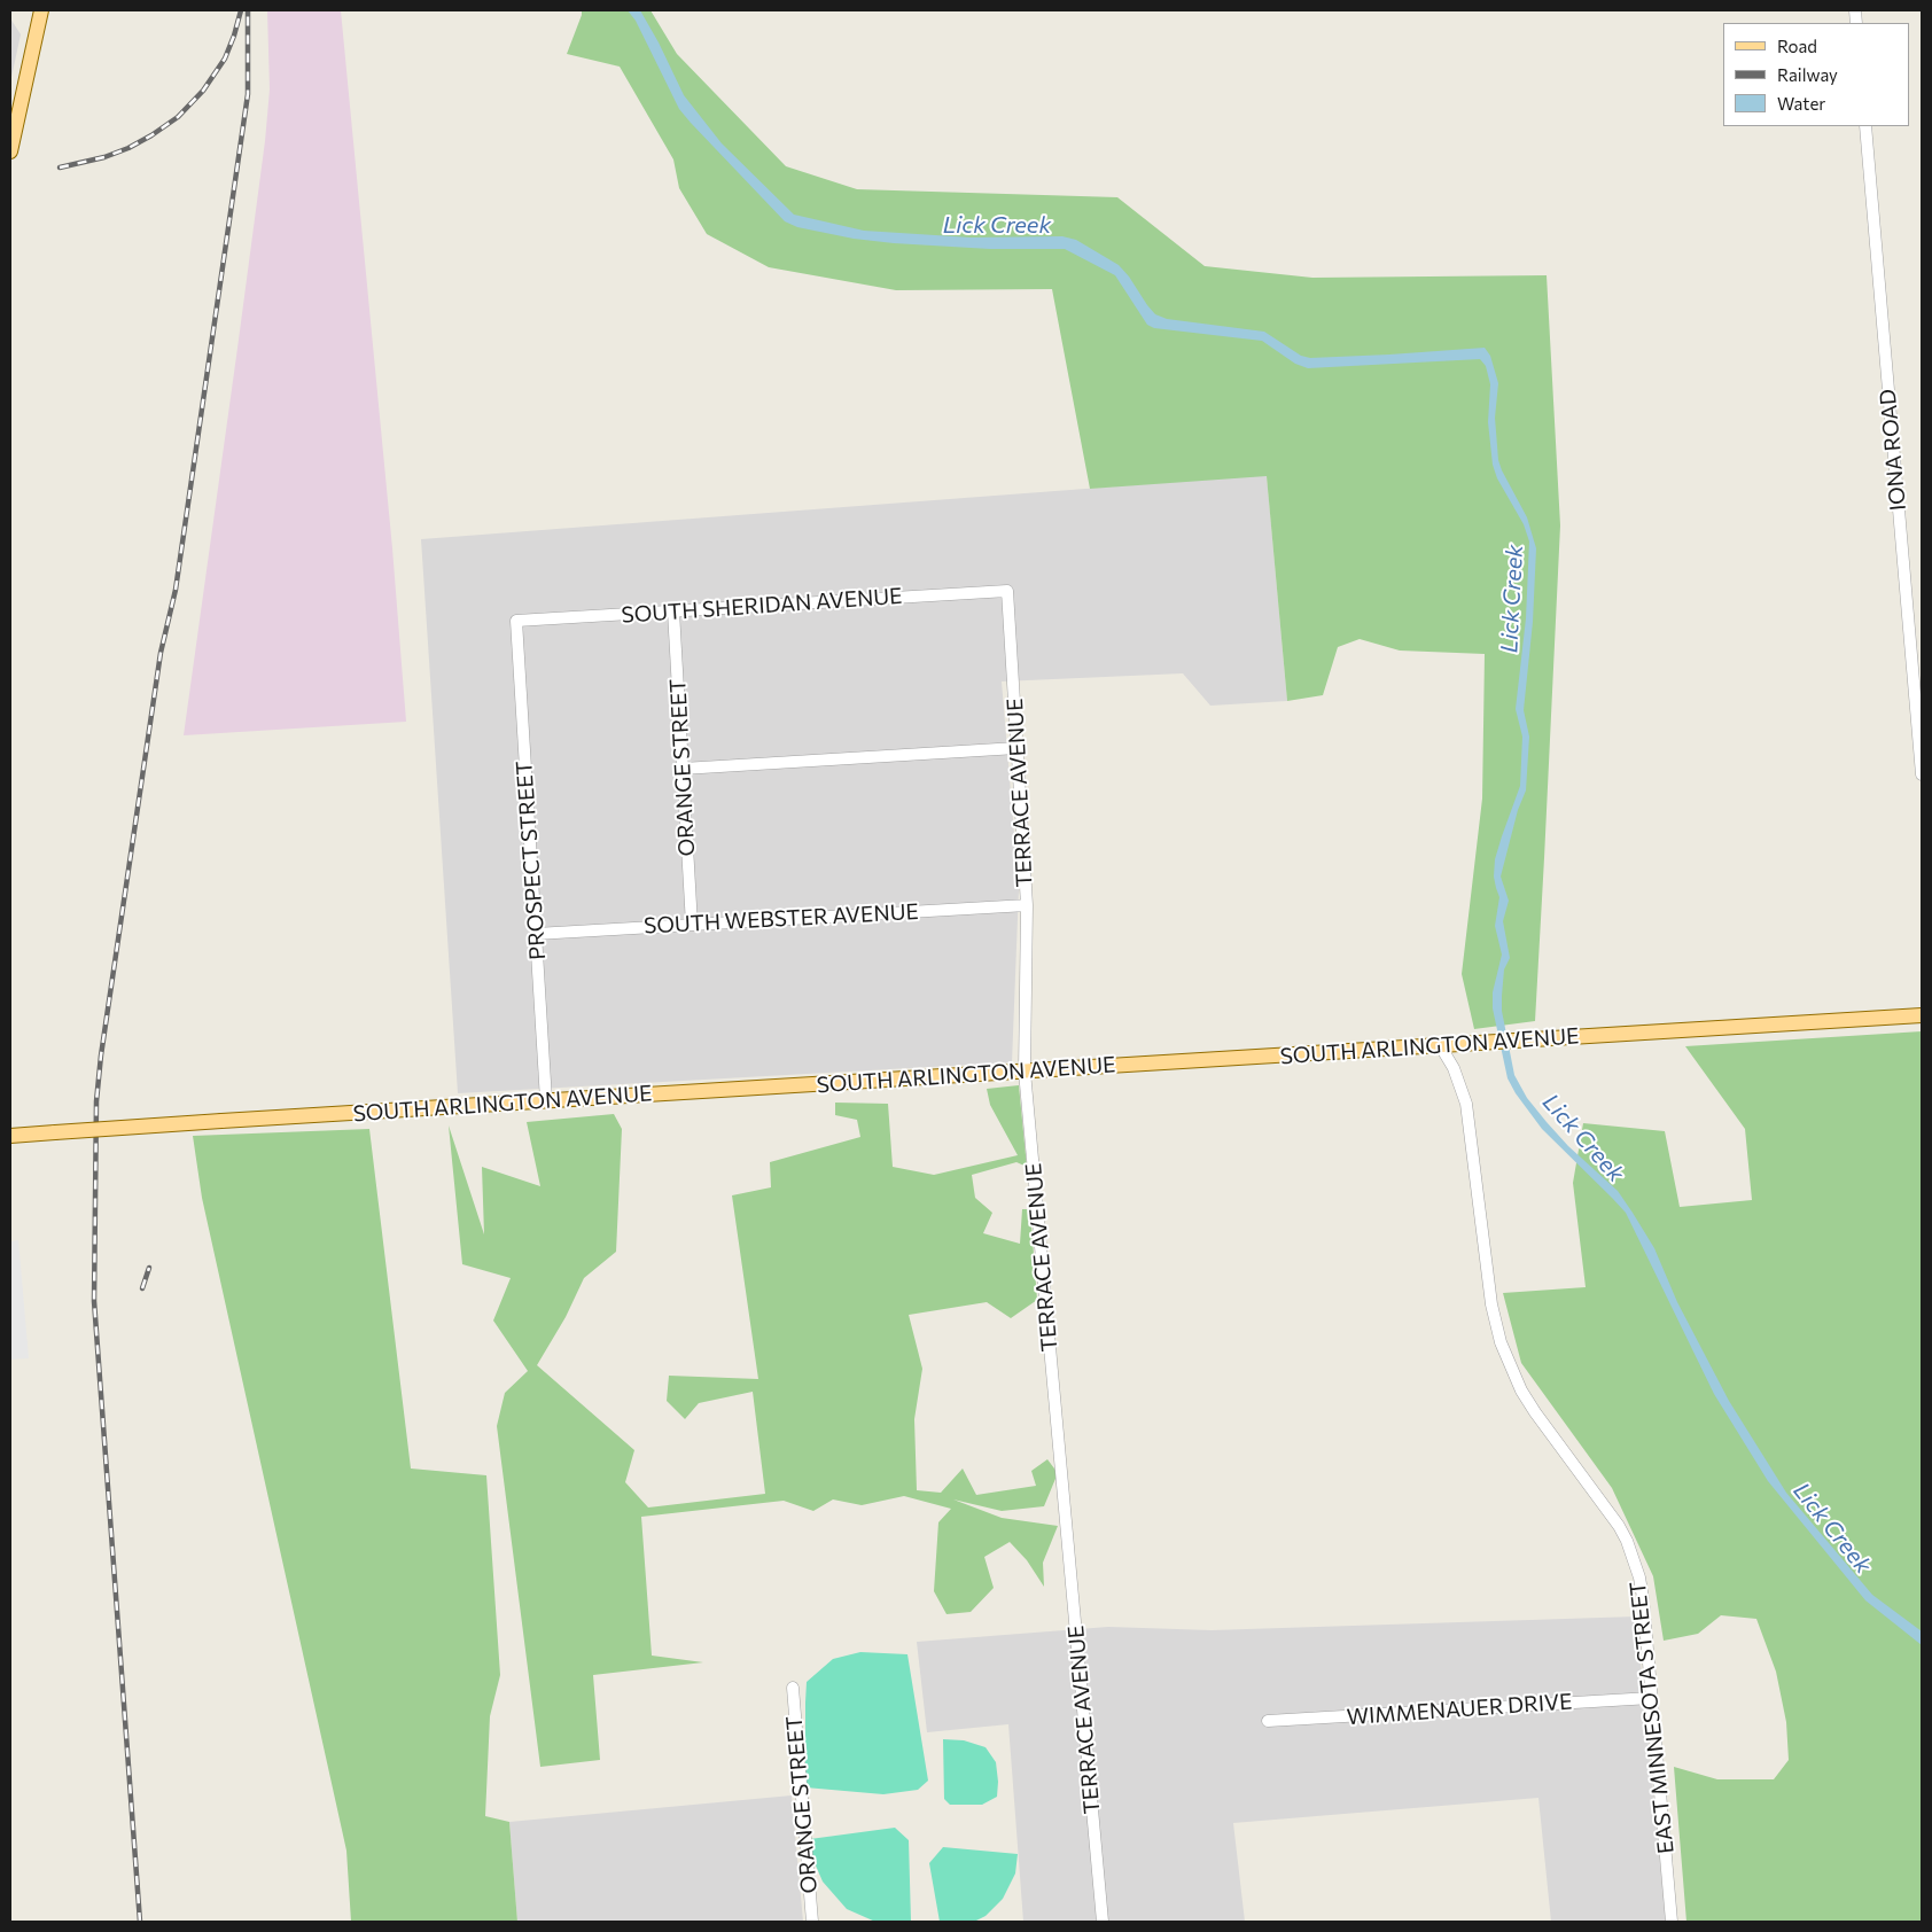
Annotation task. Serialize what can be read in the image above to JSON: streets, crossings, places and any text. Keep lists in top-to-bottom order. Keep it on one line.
{"streets":{"main road":["SOUTH ARLINGTON AVENUE"],"street":["IONA ROAD","SOUTH SHERIDAN AVENUE","ORANGE STREET","TERRACE AVENUE","PROSPECT STREET","SOUTH WEBSTER AVENUE","WIMMENAUER DRIVE","EAST MINNESOTA STREET"]},"crossings":[["SOUTH SHERIDAN AVENUE","ORANGE STREET"],["SOUTH SHERIDAN AVENUE","TERRACE AVENUE"],["SOUTH SHERIDAN AVENUE","PROSPECT STREET"],["ORANGE STREET","SOUTH WEBSTER AVENUE"],["TERRACE AVENUE","SOUTH WEBSTER AVENUE"],["TERRACE AVENUE","SOUTH ARLINGTON AVENUE"],["PROSPECT STREET","SOUTH WEBSTER AVENUE"],["PROSPECT STREET","SOUTH ARLINGTON AVENUE"],["SOUTH ARLINGTON AVENUE","EAST MINNESOTA STREET"],["WIMMENAUER DRIVE","EAST MINNESOTA STREET"]],"water":["Lick Creek"],"legend":["Road","Railway","Water"]}
